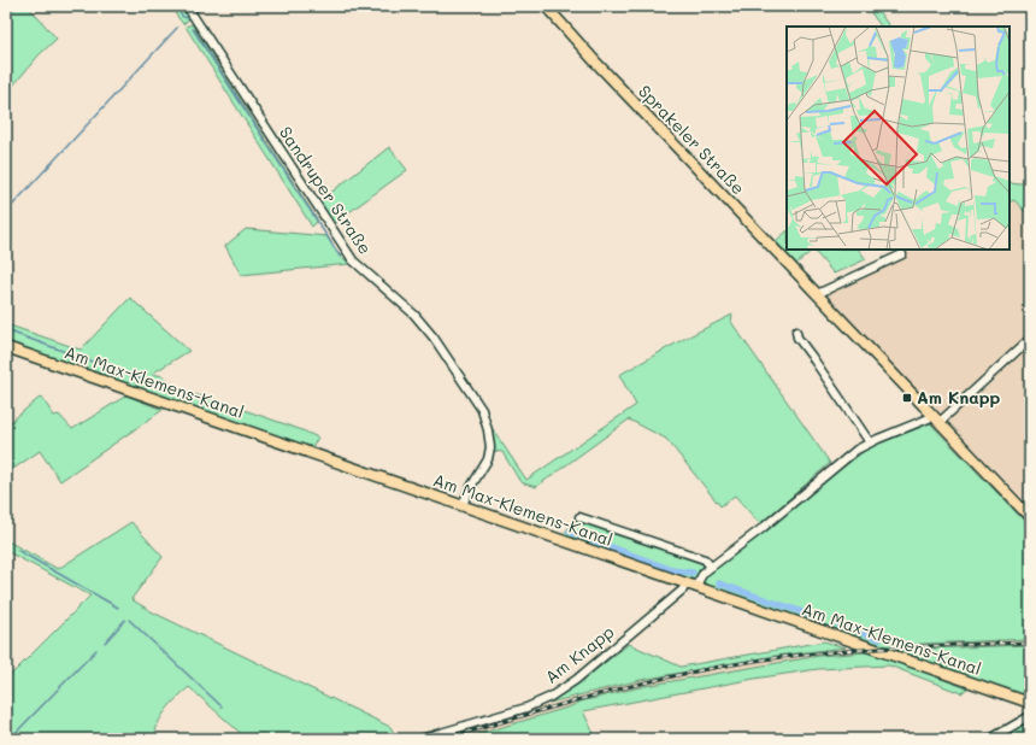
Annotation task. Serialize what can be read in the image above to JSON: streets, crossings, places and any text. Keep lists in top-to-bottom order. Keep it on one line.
{"streets":{"main road":["Sprakeler Straße","Am Max-Klemens-Kanal"],"street":["Sandruper Straße","Am Knapp"]},"crossings":[["Sprakeler Straße","Am Knapp"],["Sandruper Straße","Am Max-Klemens-Kanal"],["Am Max-Klemens-Kanal","Am Knapp"]],"places":{"transit":["Am Knapp"]}}
